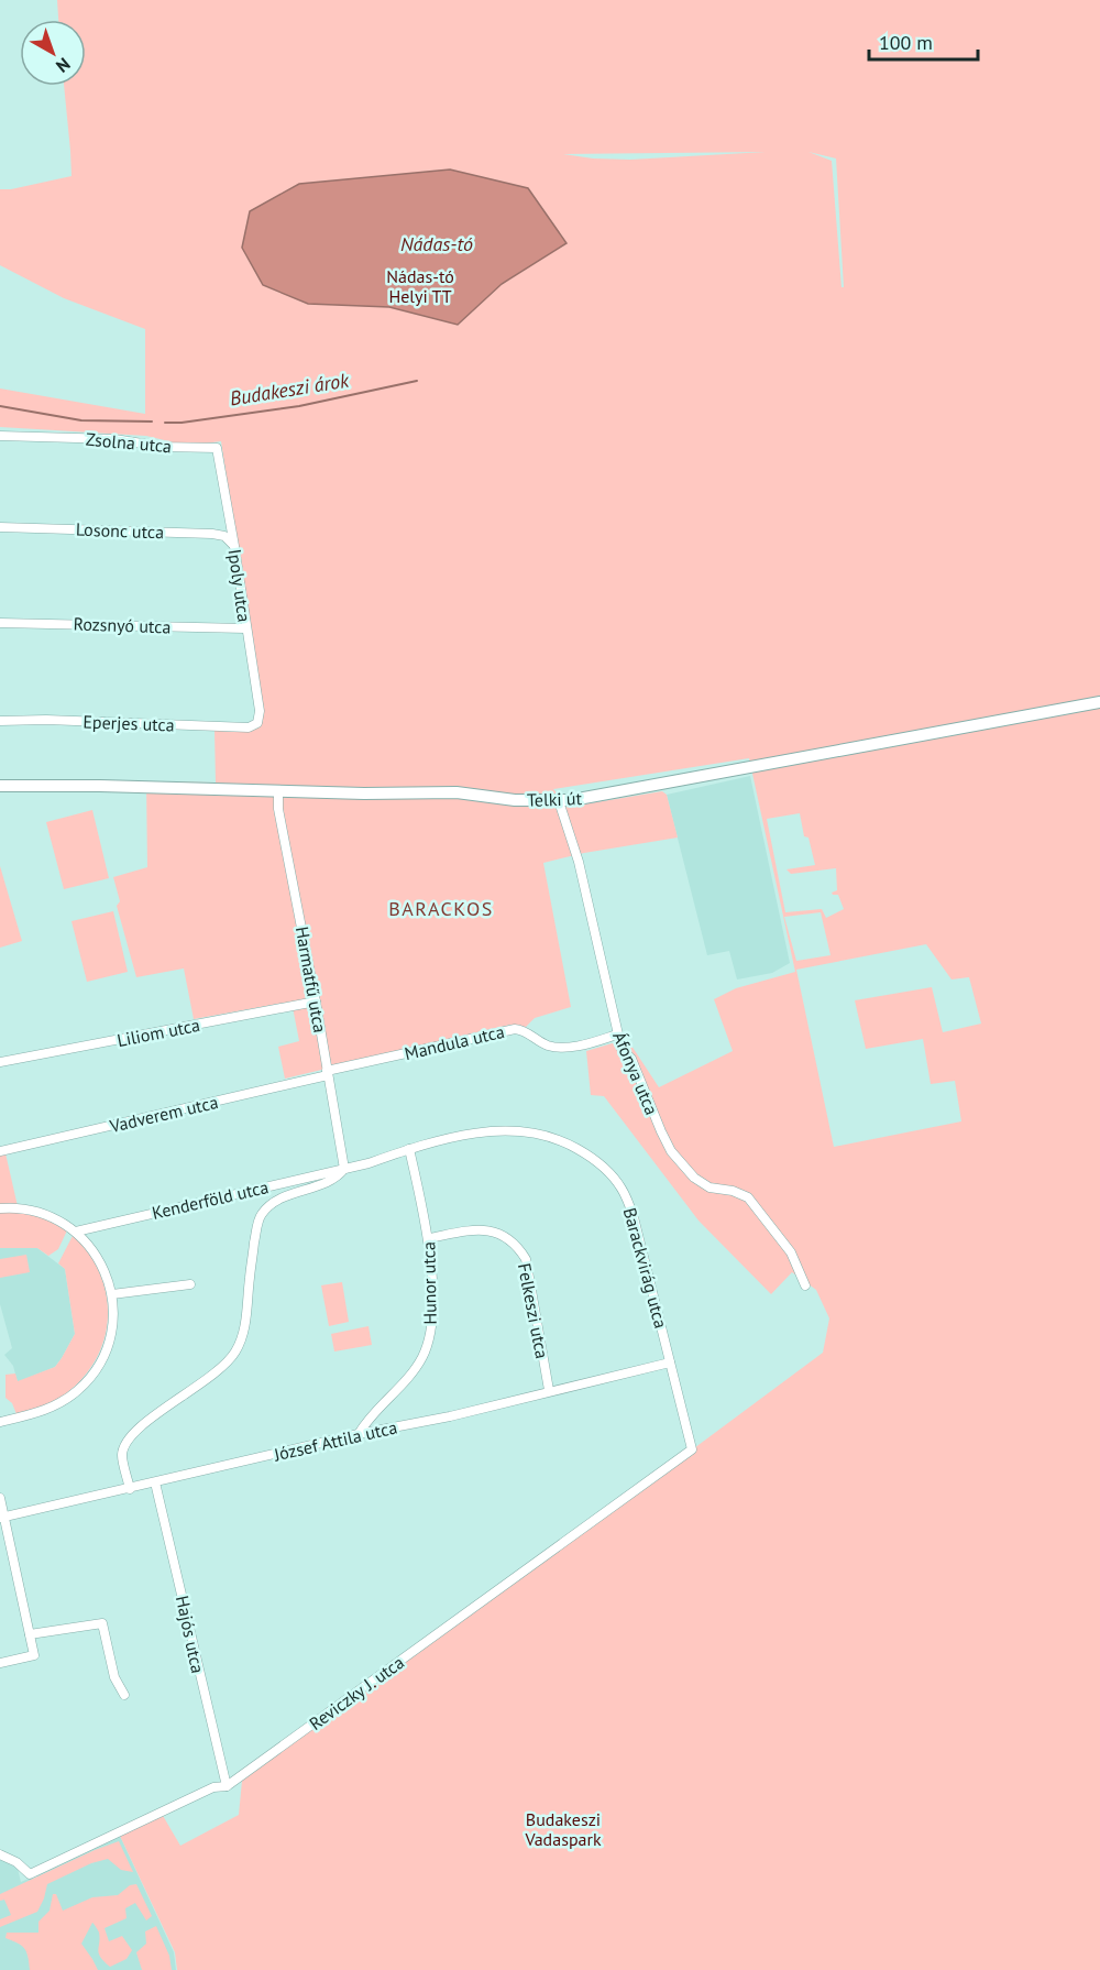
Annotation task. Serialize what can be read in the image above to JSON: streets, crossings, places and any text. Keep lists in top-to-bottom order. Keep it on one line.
{"streets":{"main road":["Telki út"],"street":["Zsolna utca","Losonc utca","Ipoly utca","Rozsnyó utca","Eperjes utca","Harmatfű utca","Liliom utca","Mandula utca","Áfonya utca","Vadverem utca","Kenderföld utca","Barackvirág utca","Hunor utca","Felkeszi utca","József Attila utca","Hajós utca","Reviczky J. utca"]},"crossings":[["Zsolna utca","Ipoly utca"],["Losonc utca","Ipoly utca"],["Ipoly utca","Rozsnyó utca"],["Ipoly utca","Eperjes utca"],["Telki út","Harmatfű utca"],["Telki út","Áfonya utca"],["Harmatfű utca","Liliom utca"],["Harmatfű utca","Mandula utca"],["Harmatfű utca","Vadverem utca"],["Harmatfű utca","Kenderföld utca"],["Harmatfű utca","Barackvirág utca"],["Mandula utca","Áfonya utca"],["Mandula utca","Vadverem utca"],["Kenderföld utca","Barackvirág utca"],["Barackvirág utca","Hunor utca"],["Barackvirág utca","József Attila utca"],["Barackvirág utca","Reviczky J. utca"],["Hunor utca","Felkeszi utca"],["Hunor utca","József Attila utca"],["Felkeszi utca","József Attila utca"],["József Attila utca","Hajós utca"],["Hajós utca","Reviczky J. utca"]],"districts":["BARACKOS"],"water":["Nádas-tó","Budakeszi árok"],"parks":["Nádas-tó Helyi TT","Budakeszi Vadaspark"],"scale_bar":"100 m","north":"bottom right"}
